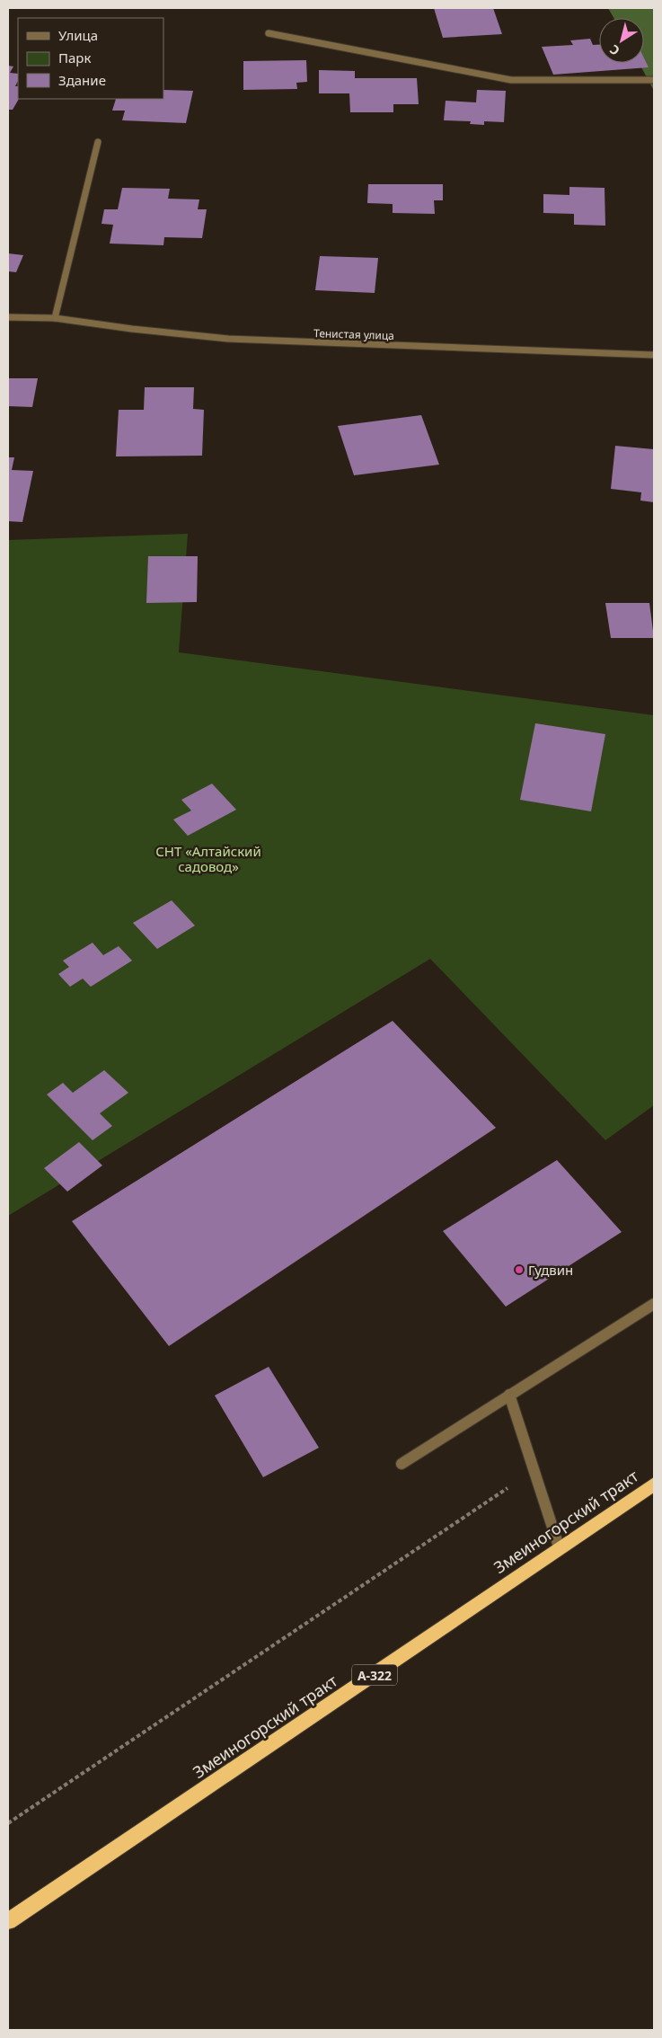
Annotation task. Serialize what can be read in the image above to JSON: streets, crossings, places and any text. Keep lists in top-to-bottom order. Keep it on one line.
{"streets":{"highway":["Змеиногорский тракт","А-322"],"street":["Тенистая улица"]},"parks":["СНТ «Алтайский садовод»"],"places":["Гудвин"],"legend":["Улица","Парк","Здание"],"north":"bottom left"}
